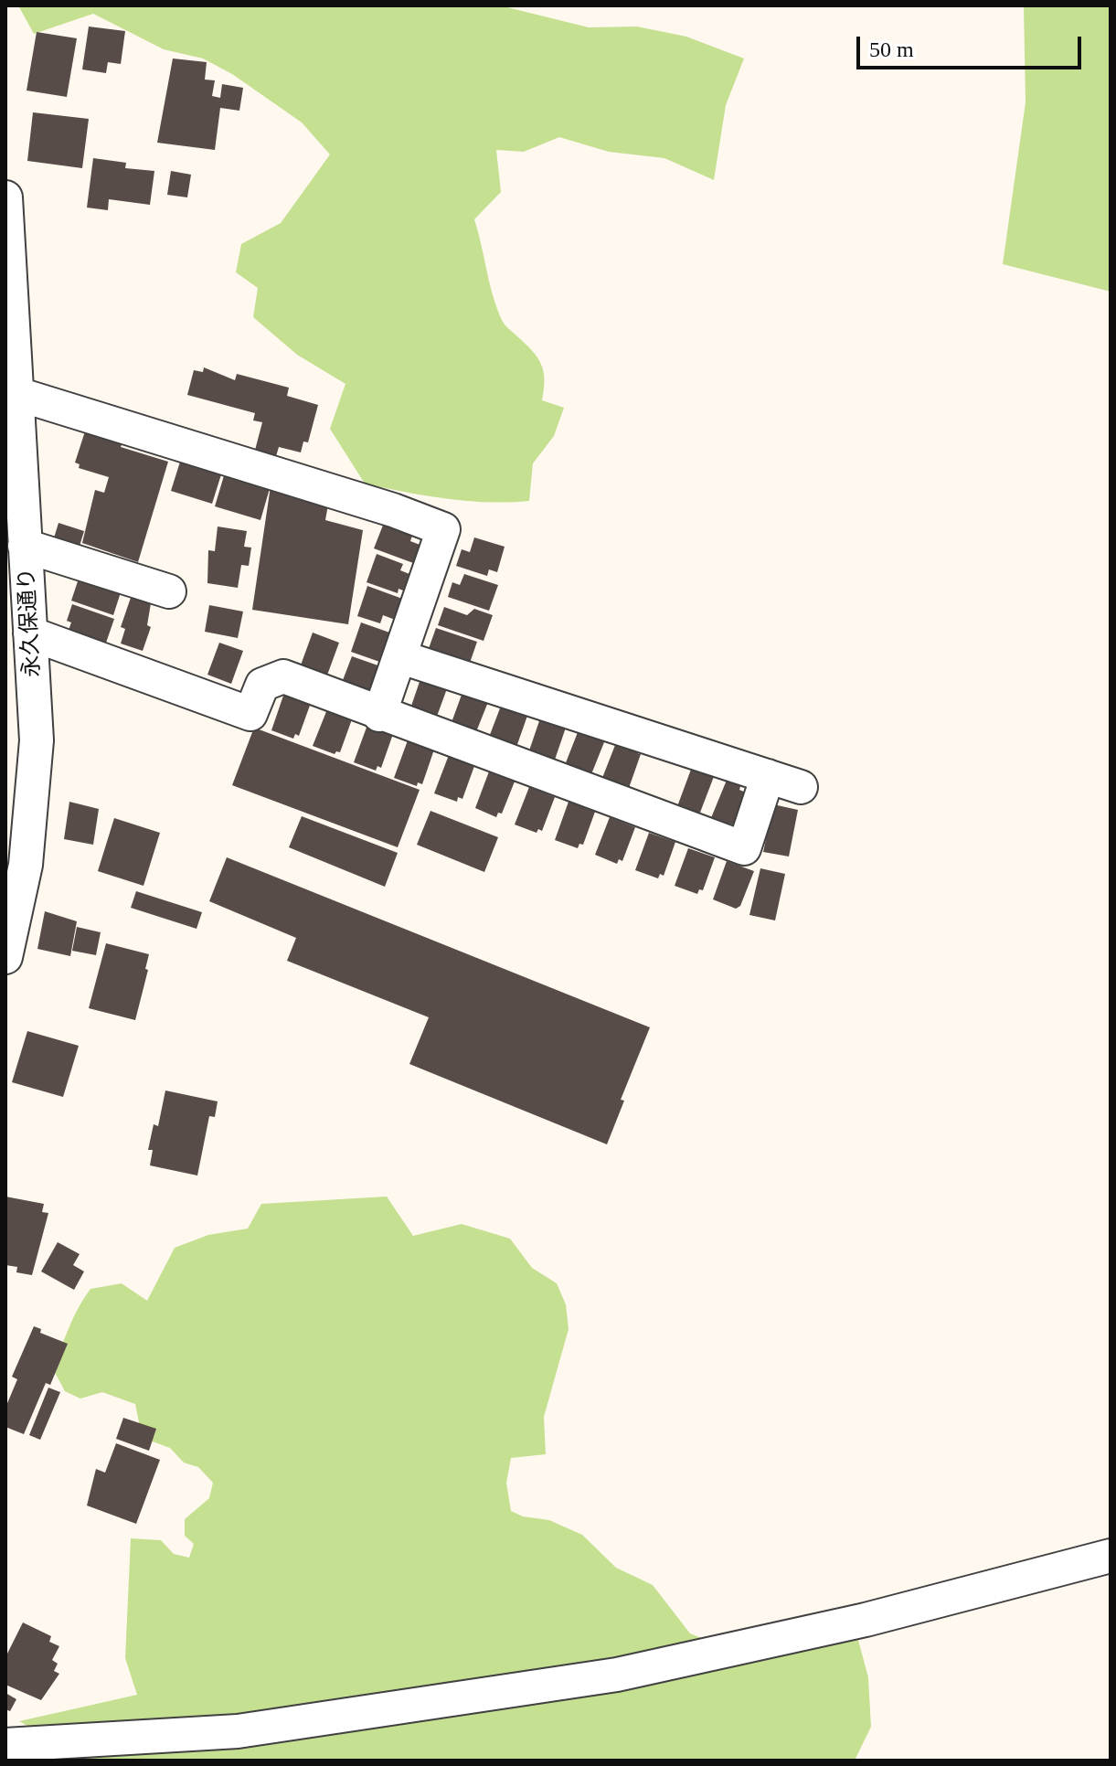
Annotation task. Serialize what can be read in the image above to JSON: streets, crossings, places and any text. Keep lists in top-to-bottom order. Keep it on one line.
{"streets":{"street":["永久保通り"]},"scale_bar":"50 m"}
